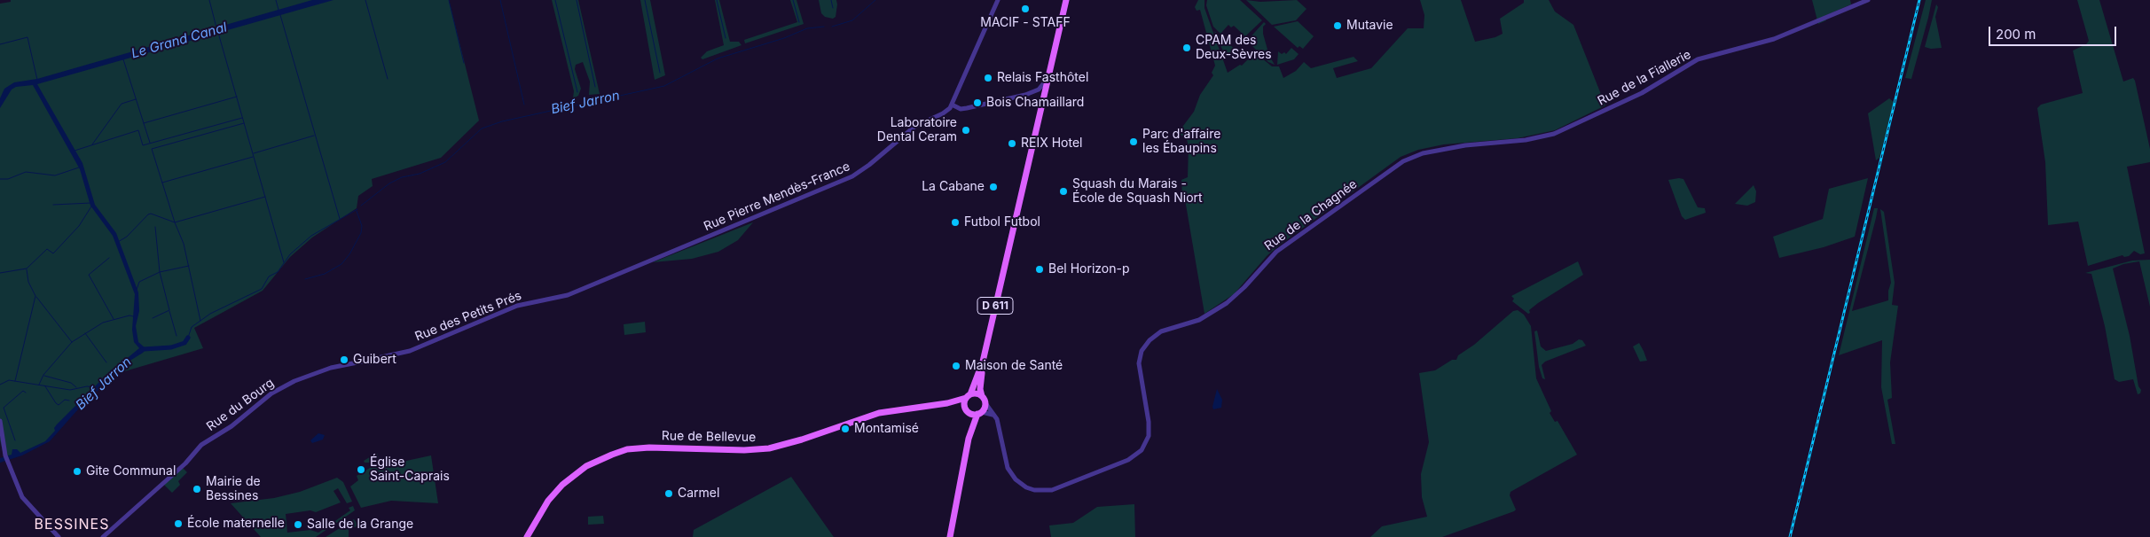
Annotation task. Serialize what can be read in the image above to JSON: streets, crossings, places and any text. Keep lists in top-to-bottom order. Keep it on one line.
{"streets":{"main road":["D 611","Rue de Bellevue"],"street":["Rue de la Fiallerie","Rue Pierre Mendès-France","Rue de la Chagnée","Rue des Petits Prés","Rue du Bourg"]},"crossings":[["Rue de la Fiallerie","Rue de la Chagnée"],["Rue Pierre Mendès-France","Rue des Petits Prés"],["Rue de la Chagnée","D 611"],["Rue de la Chagnée","Rue de Bellevue"],["D 611","Rue de Bellevue"],["Rue des Petits Prés","Rue du Bourg"]],"districts":["BESSINES"],"water":["Le Grand Canal","Bief Jarron"],"places":["MACIF - STAFF","Mutavie","CPAM des Deux-Sèvres","Relais Fasthôtel","Bois Chamaillard","Laboratoire Dental Ceram","Parc d'affaire les Ébaupins","REIX Hotel","La Cabane","Squash du Marais - École de Squash Niort","Futbol Futbol","Bel Horizon-p","Guibert","Maison de Santé","Montamisé","Église Saint-Caprais","Gite Communal","Mairie de Bessines","Carmel","École maternelle","Salle de la Grange"],"scale_bar":"200 m"}
